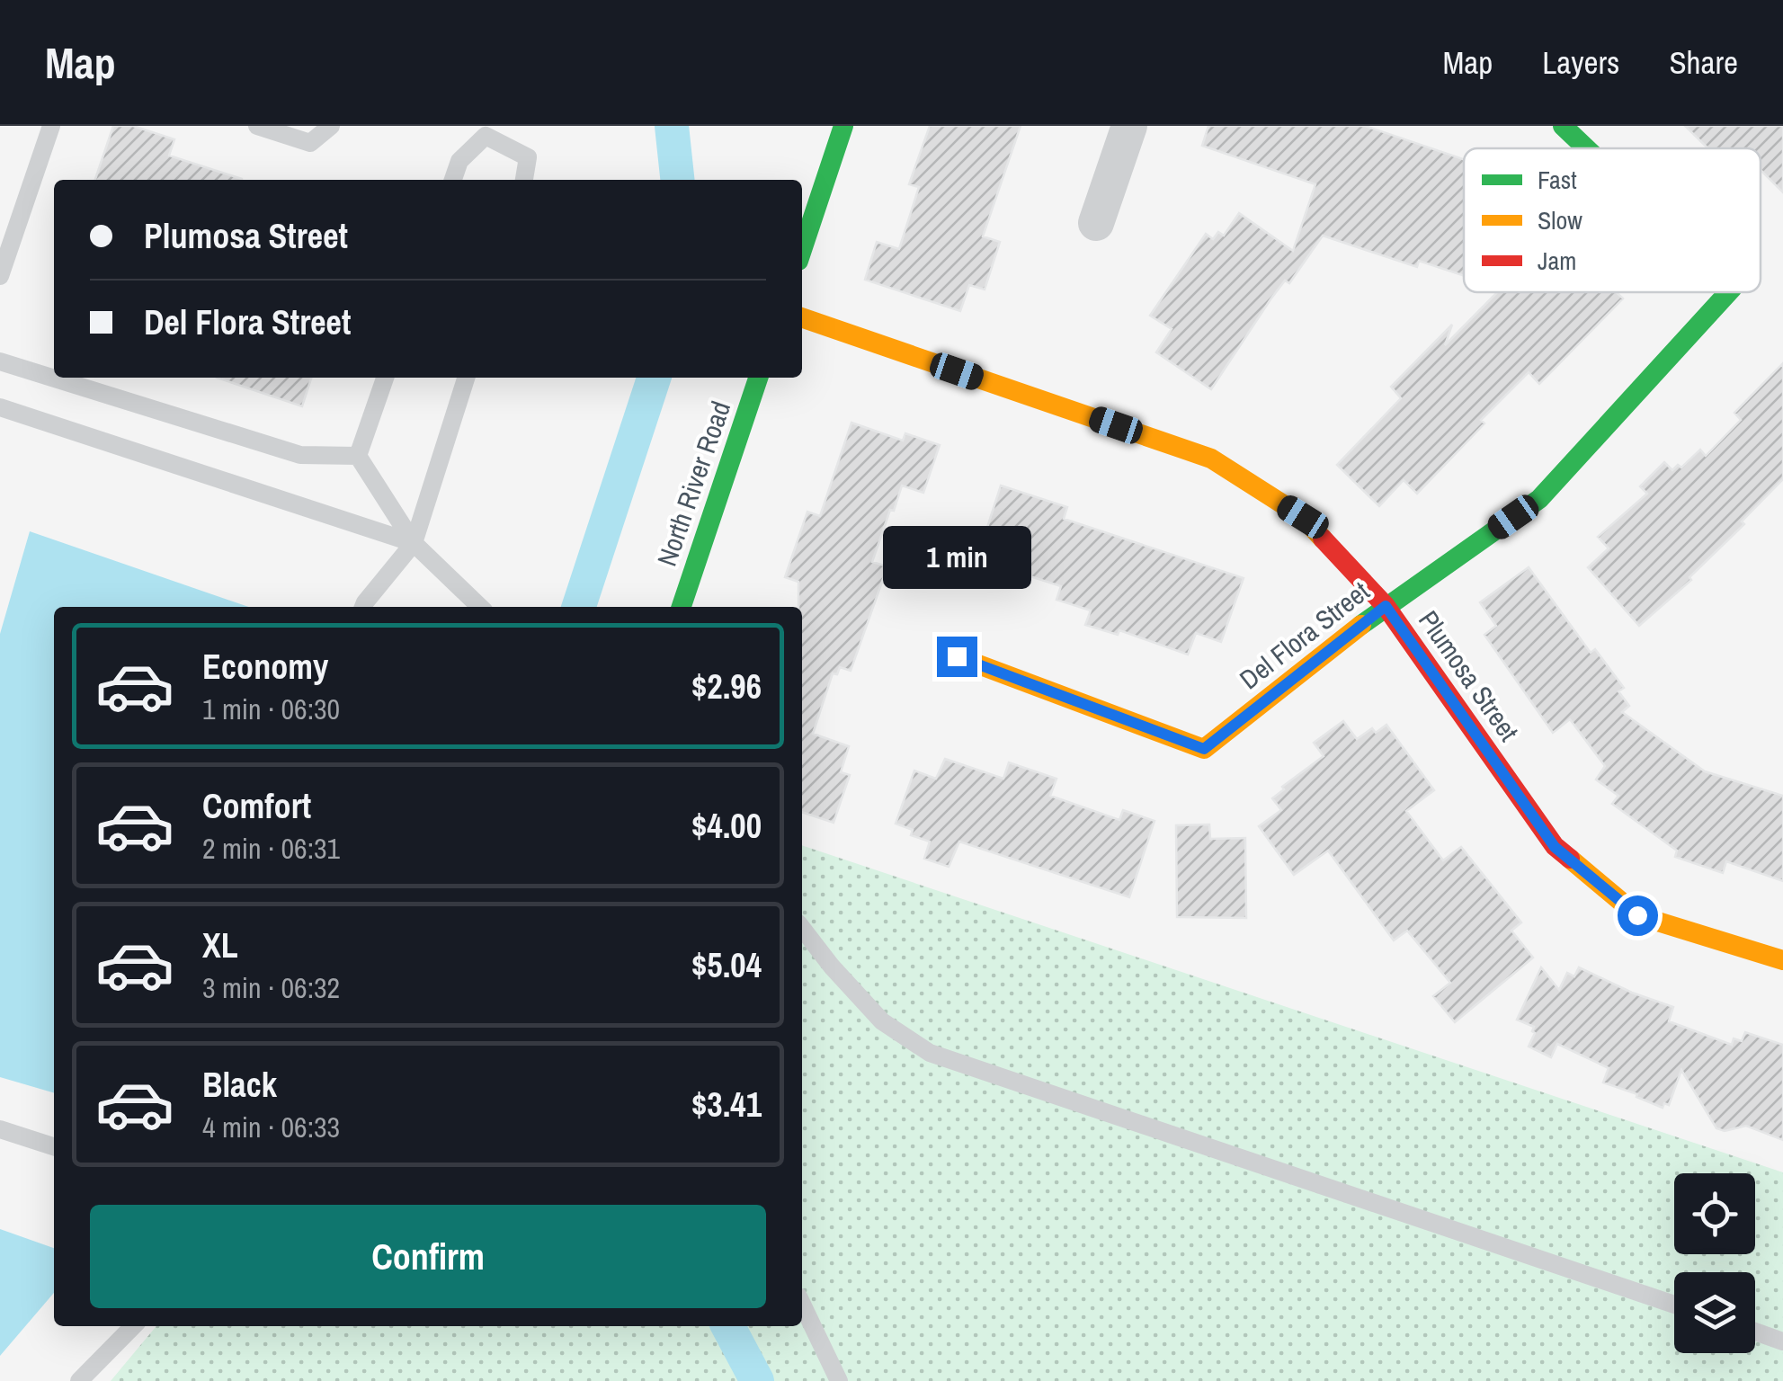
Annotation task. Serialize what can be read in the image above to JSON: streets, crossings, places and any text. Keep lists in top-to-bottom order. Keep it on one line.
{"streets":{"street":["North River Road","Del Flora Street","Plumosa Street"]},"crossings":[["Del Flora Street","Plumosa Street"]],"legend":["Fast","Slow","Jam"],"page":{"header":"Map","nav":["Map","Layers","Share"],"banner":["Plumosa Street","Del Flora Street"],"bubble":"1 min","list":[{"name":"Economy","note":"1 min · 06:30","value":"$2.96"},{"name":"Comfort","note":"2 min · 06:31","value":"$4.00"},{"name":"XL","note":"3 min · 06:32","value":"$5.04"},{"name":"Black","note":"4 min · 06:33","value":"$3.41"}],"buttons":"Confirm"}}
